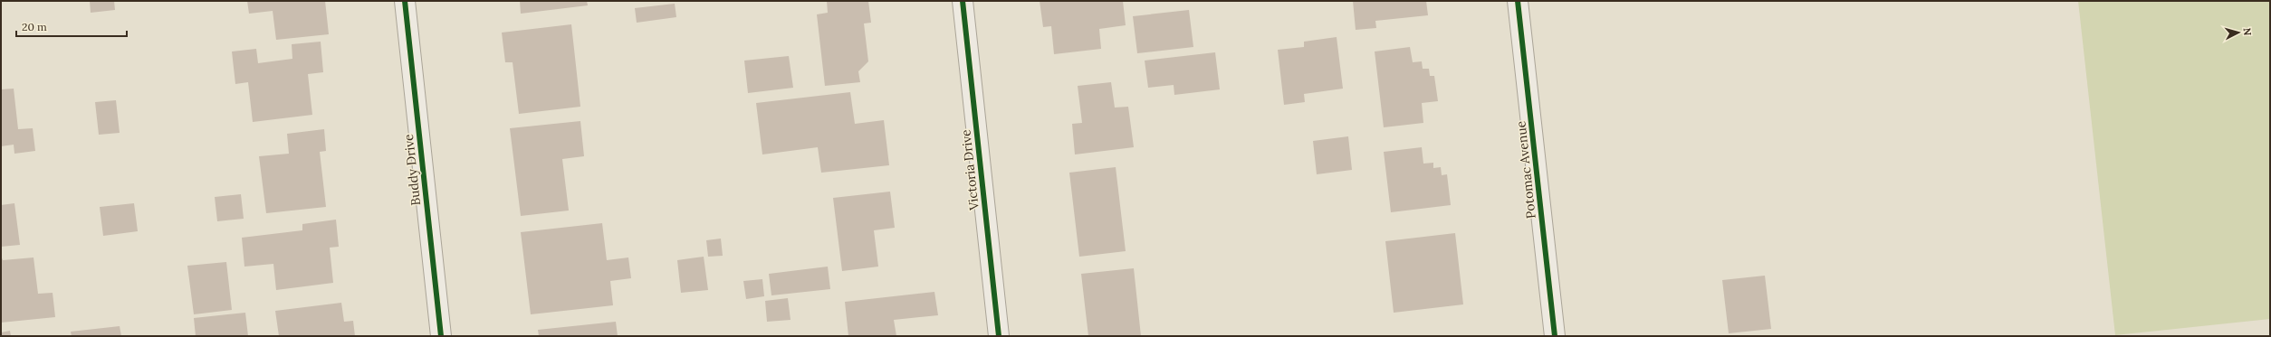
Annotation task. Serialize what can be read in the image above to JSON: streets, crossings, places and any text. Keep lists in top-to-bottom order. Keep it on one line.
{"streets":{"street":["Buddy Drive","Victoria Drive","Potomac Avenue"]},"scale_bar":"20 m","north":"right"}
